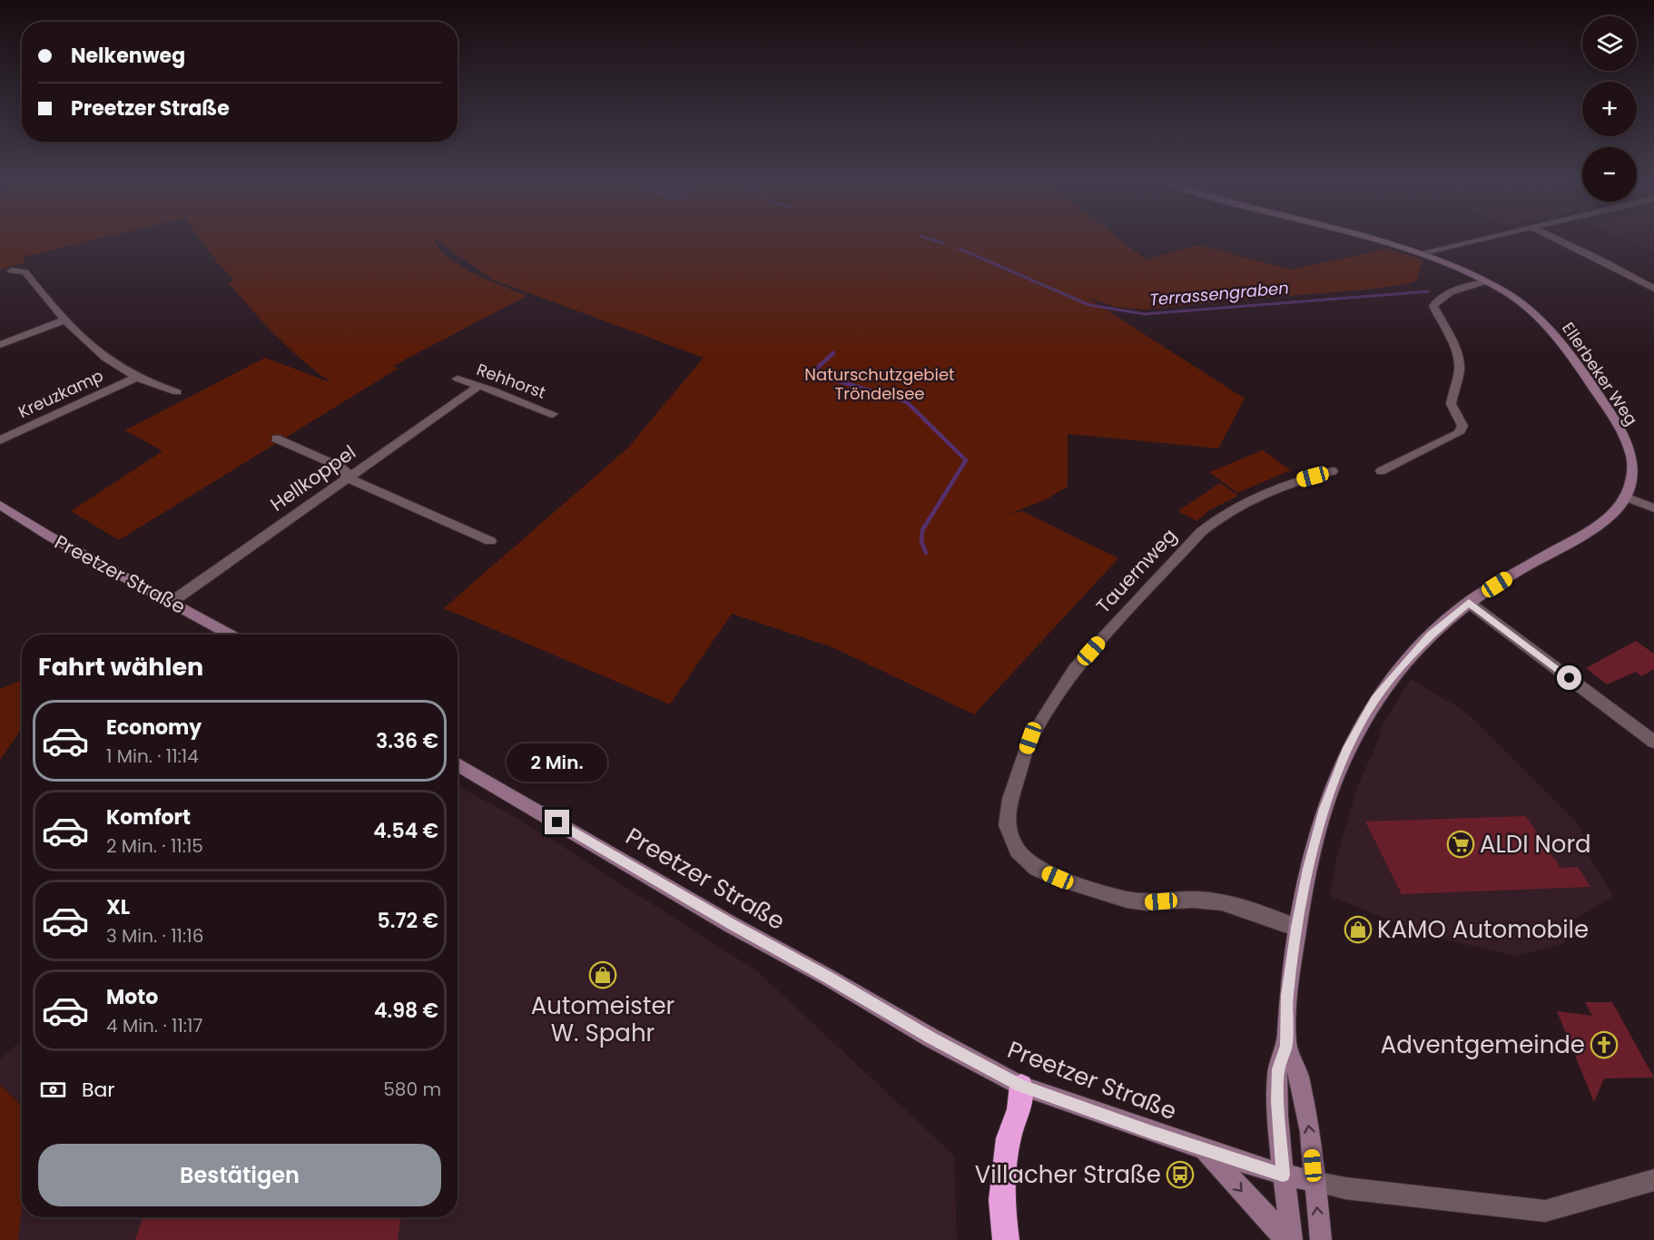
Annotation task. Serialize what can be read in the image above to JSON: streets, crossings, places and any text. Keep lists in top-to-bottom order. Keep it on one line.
{"streets":{"street":["Ellerbeker Weg","Rehhorst","Kreuzkamp","Hellkoppel","Tauernweg","Preetzer Straße"]},"crossings":[["Rehhorst","Hellkoppel"],["Hellkoppel","Preetzer Straße"]],"water":["Terrassengraben"],"parks":["Naturschutzgebiet Tröndelsee"],"places":{"supermarket":["ALDI Nord"],"shop":["KAMO Automobile","Automeister W. Spahr"],"church":["Adventgemeinde"],"bus stop":["Villacher Straße"]},"page":{"map_buttons":["+","−"],"banner":["Nelkenweg","Preetzer Straße"],"heading":"Fahrt wählen","list":[{"name":"Economy","note":"1 Min. · 11:14","value":"3.36 €"},{"name":"Komfort","note":"2 Min. · 11:15","value":"4.54 €"},{"name":"XL","note":"3 Min. · 11:16","value":"5.72 €"},{"name":"Moto","note":"4 Min. · 11:17","value":"4.98 €"}],"bubble":"2 Min.","pay":["Bar","580 m"],"buttons":"Bestätigen"}}
